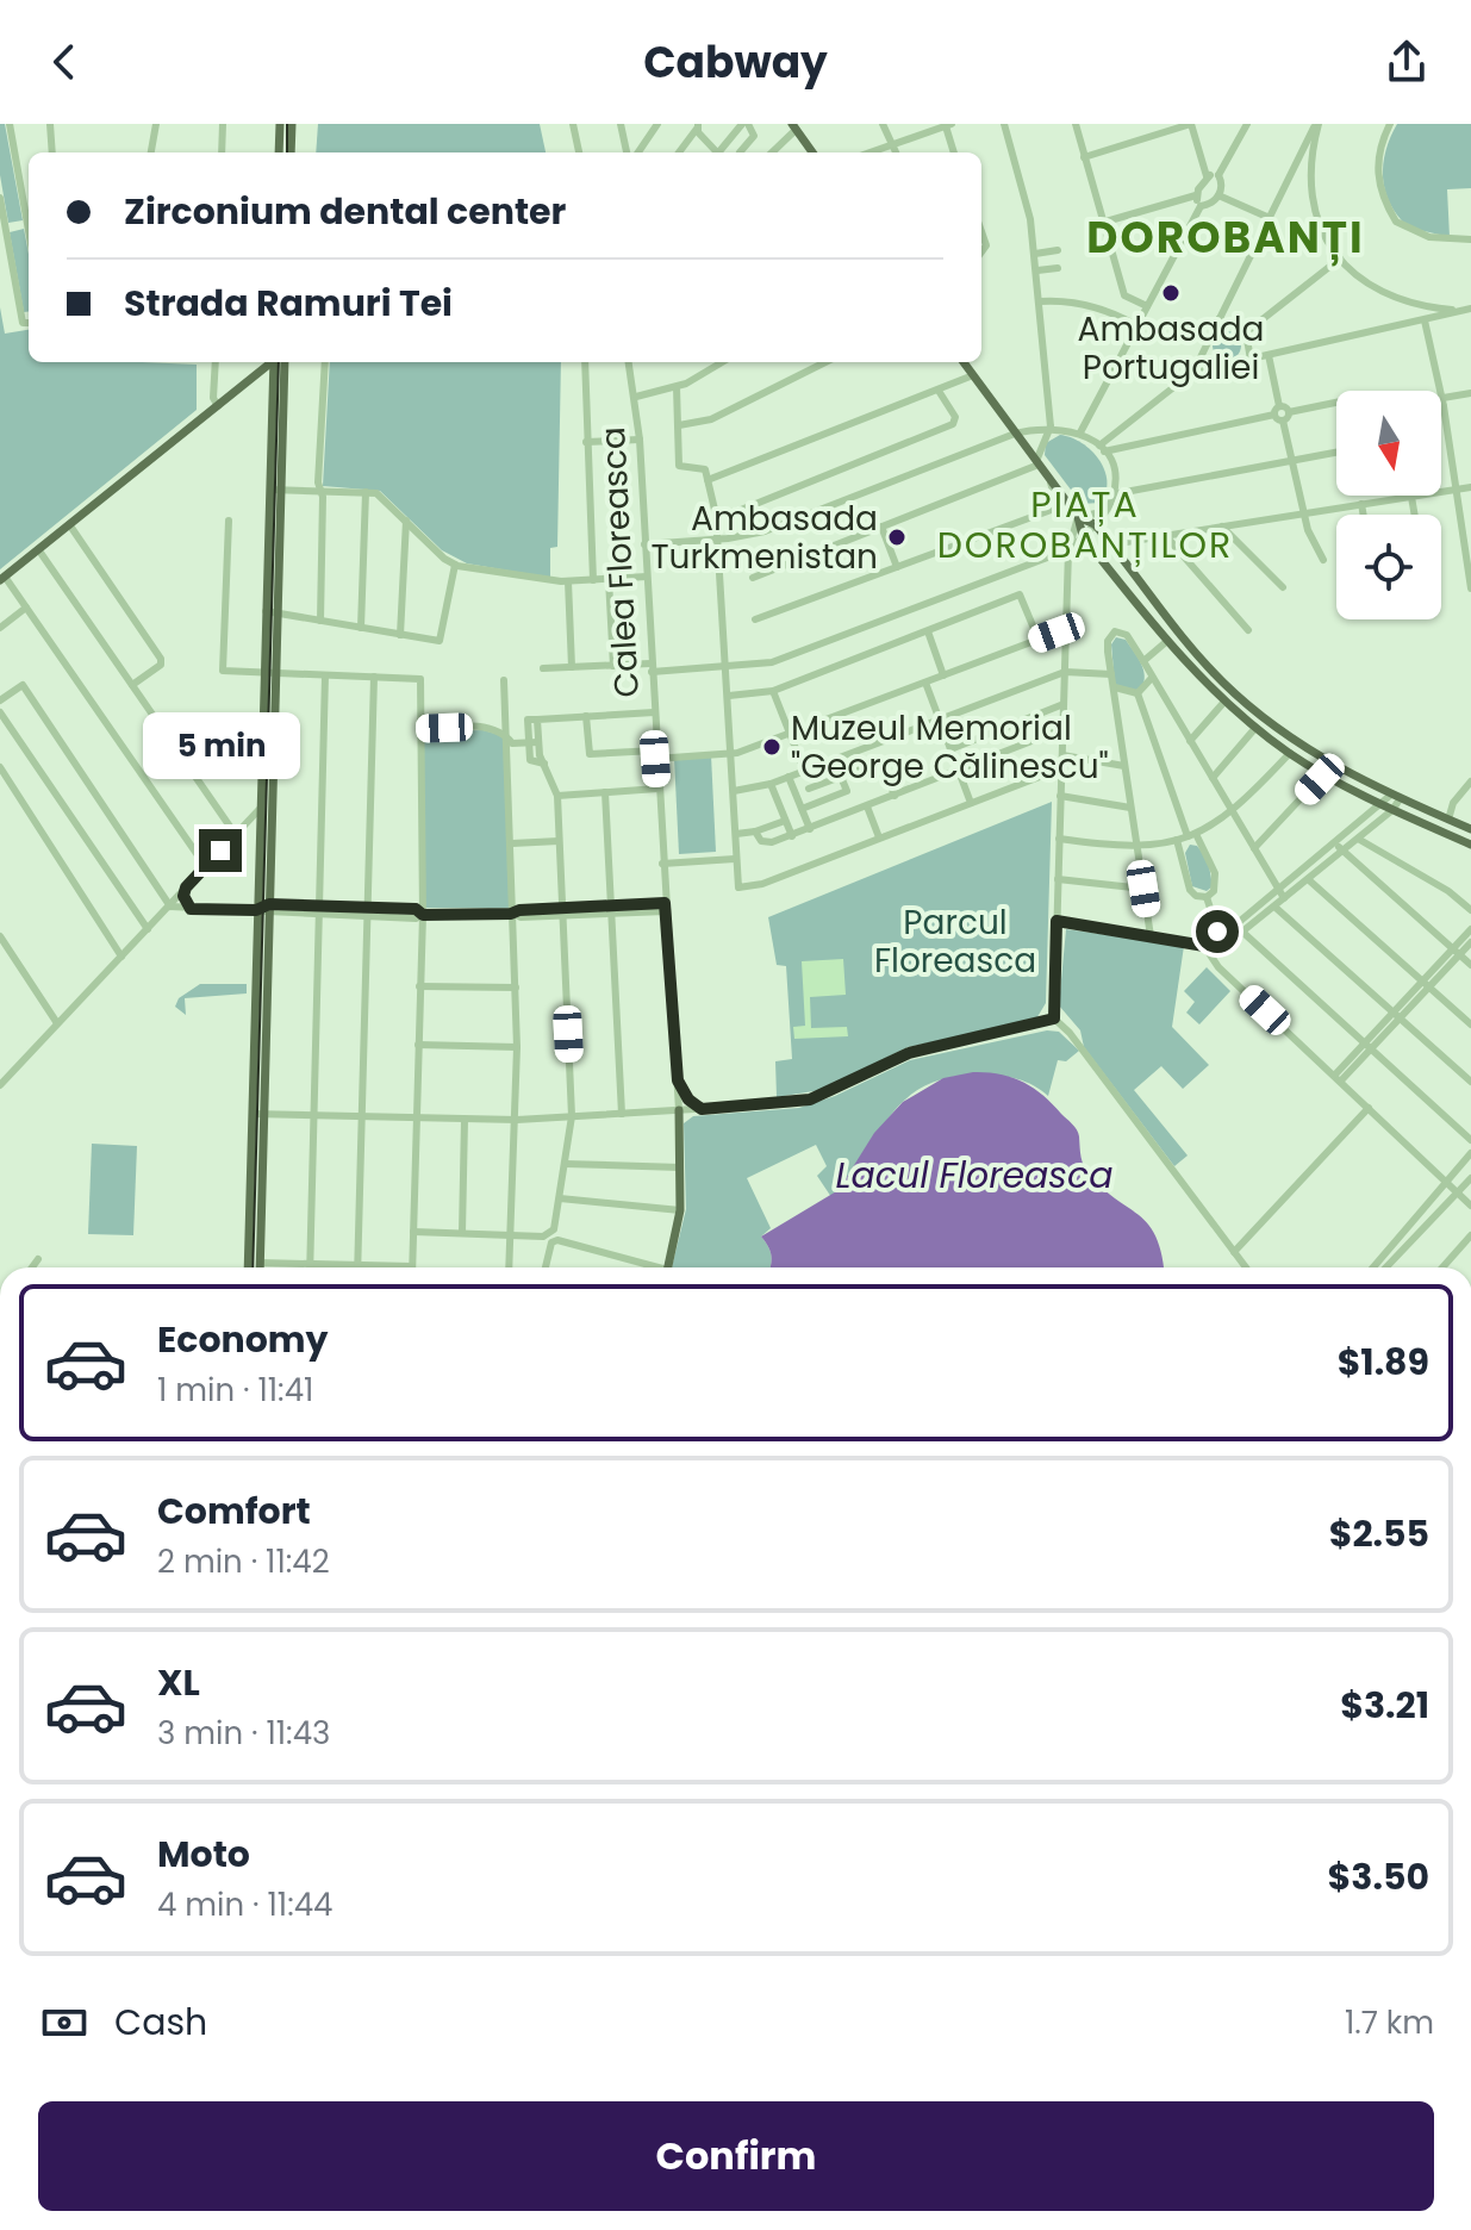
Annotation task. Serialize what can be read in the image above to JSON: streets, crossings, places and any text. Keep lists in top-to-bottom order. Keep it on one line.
{"streets":{"main road":["Calea Floreasca"]},"districts":["DOROBANȚI","PIAȚA DOROBANȚILOR"],"water":["Lacul Floreasca"],"parks":["Parcul Floreasca"],"places":["Ambasada Portugaliei","Ambasada Turkmenistan","Muzeul Memorial \"George Călinescu\""],"north":"bottom","page":{"header":"Cabway","banner":["Zirconium dental center","Strada Ramuri Tei"],"bubble":"5 min","list":[{"name":"Economy","note":"1 min · 11:41","value":"$1.89"},{"name":"Comfort","note":"2 min · 11:42","value":"$2.55"},{"name":"XL","note":"3 min · 11:43","value":"$3.21"},{"name":"Moto","note":"4 min · 11:44","value":"$3.50"}],"pay":["Cash","1.7 km"],"buttons":"Confirm"}}
